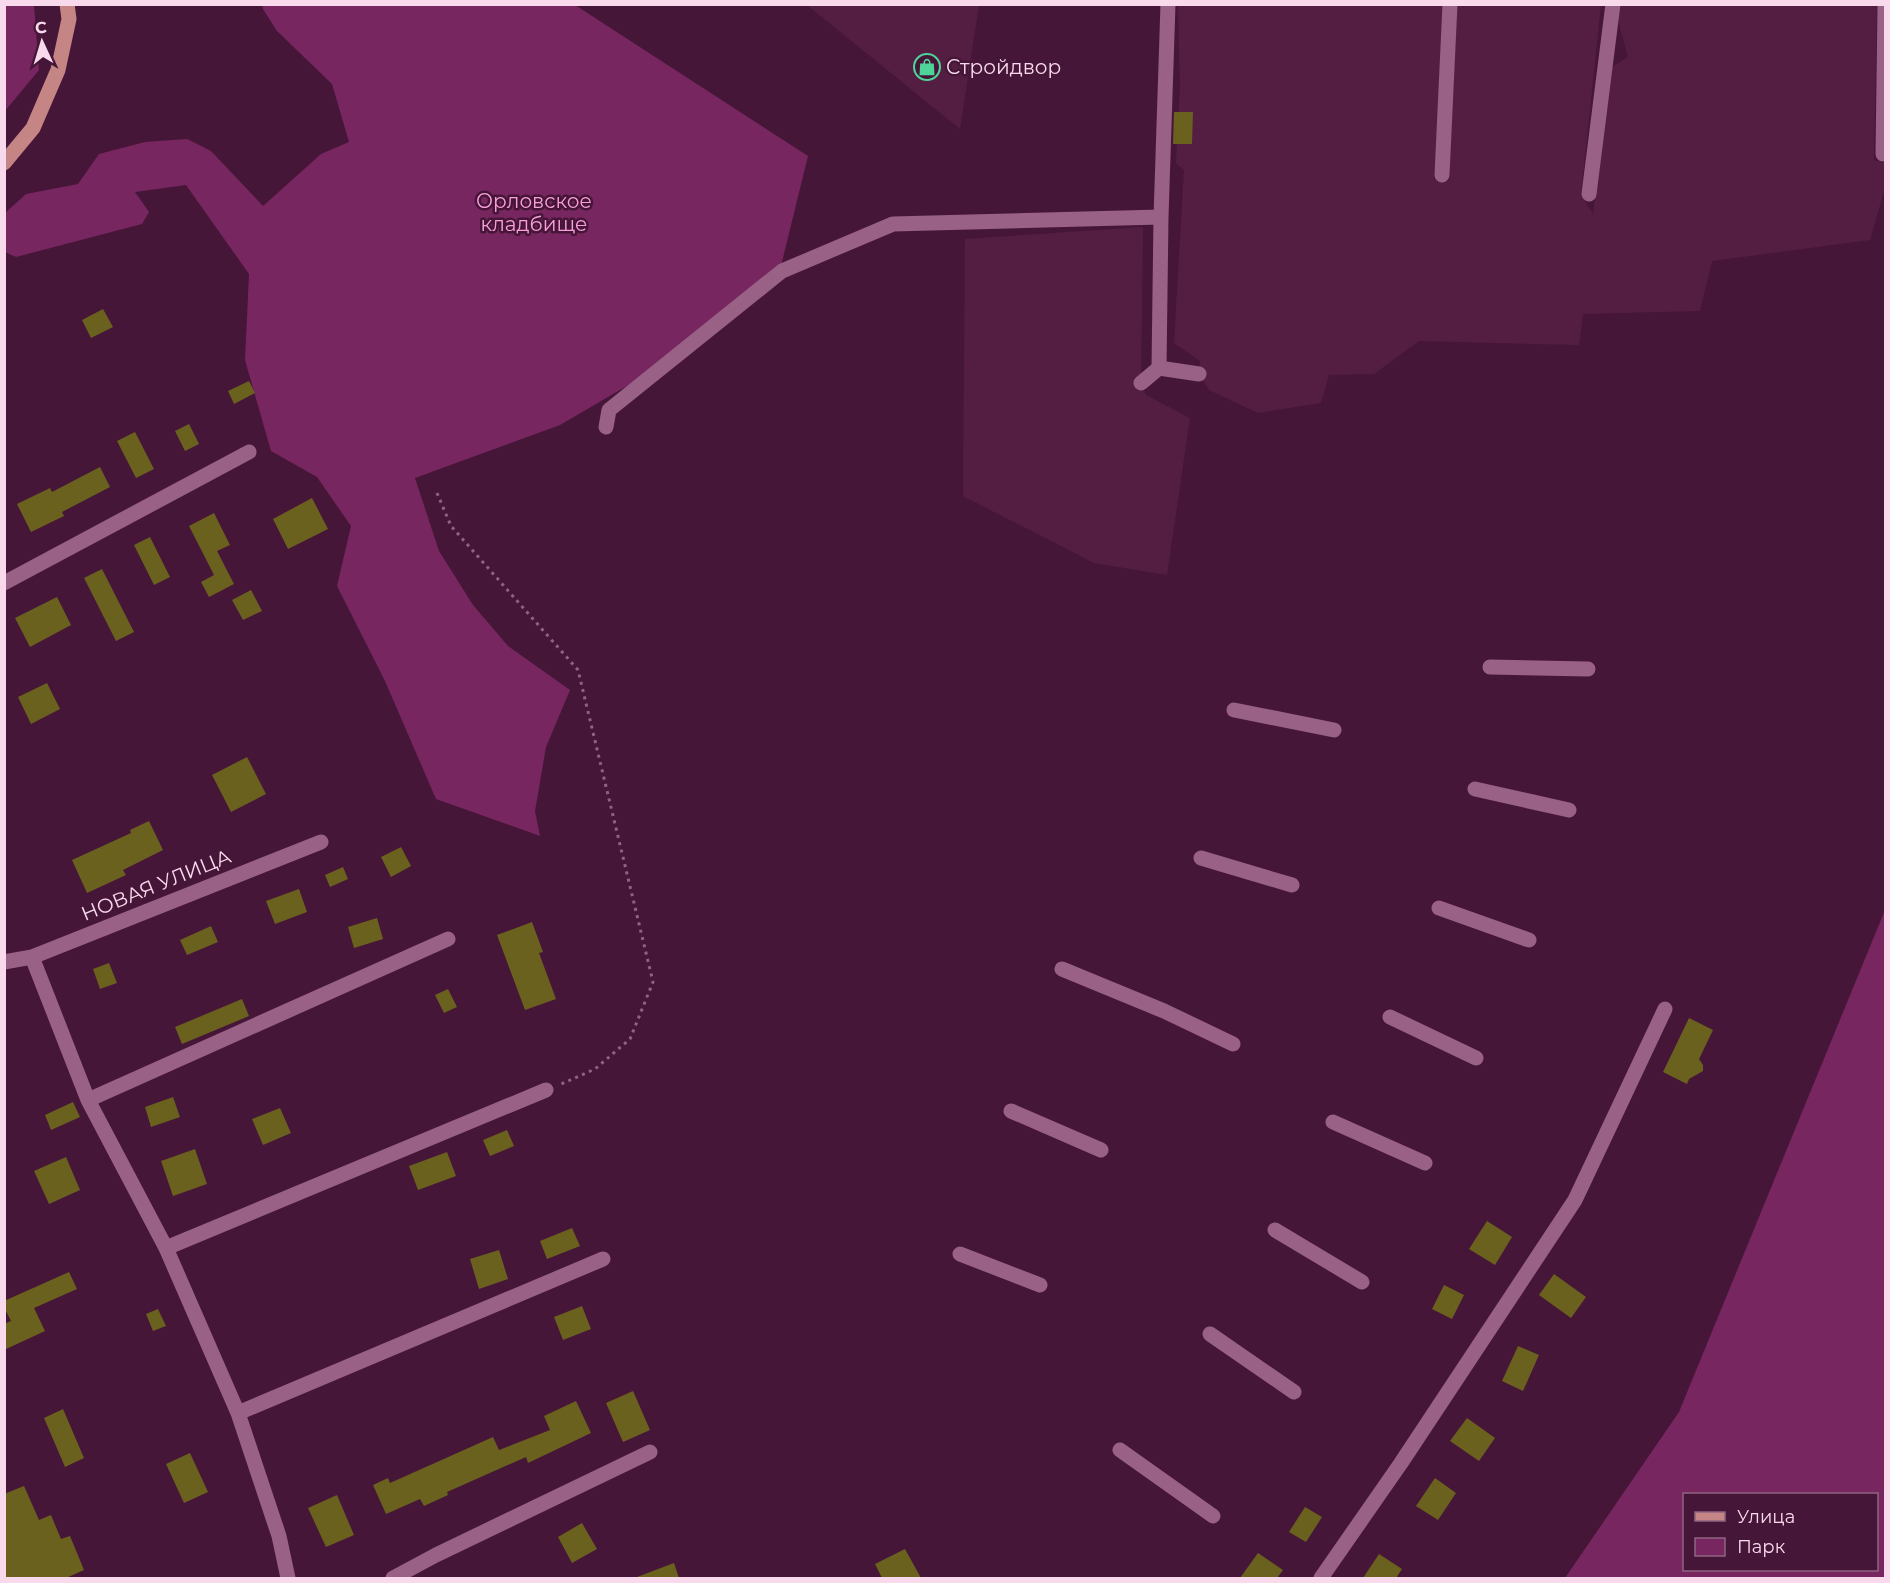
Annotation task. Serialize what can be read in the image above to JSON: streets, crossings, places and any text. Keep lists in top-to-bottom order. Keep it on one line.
{"streets":{"street":["НОВАЯ УЛИЦА"]},"parks":["Орловское кладбище"],"places":{"shop":["Стройдвор"]},"legend":["Улица","Парк"],"north":"top"}
